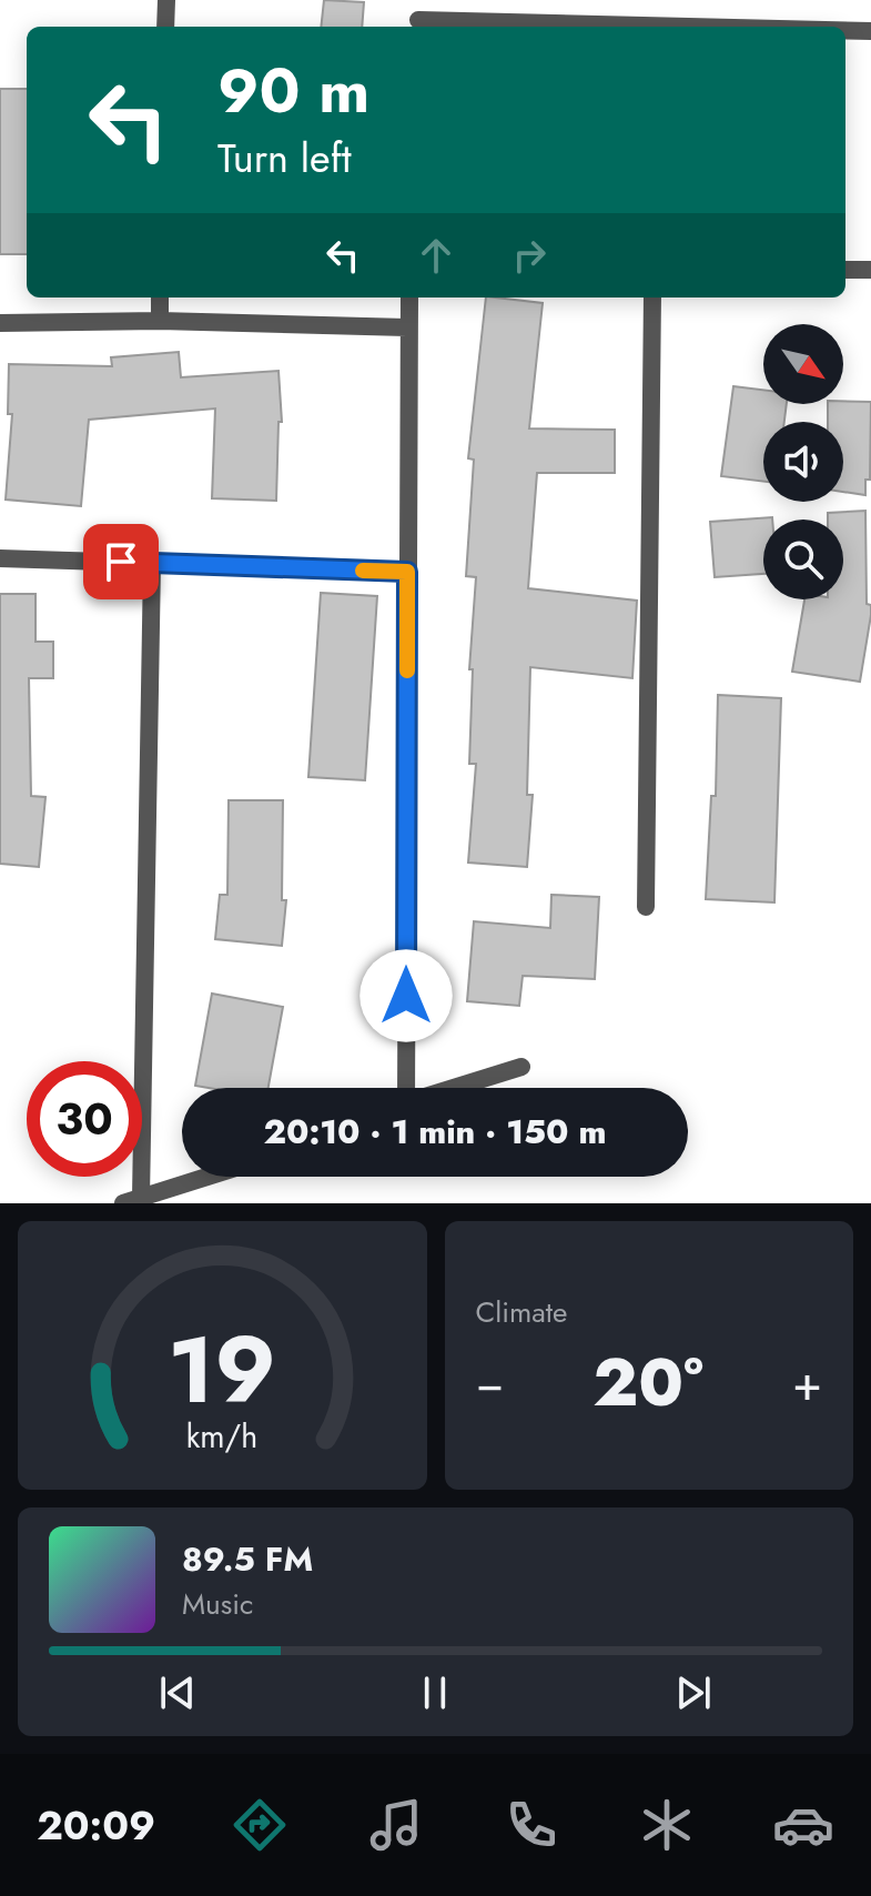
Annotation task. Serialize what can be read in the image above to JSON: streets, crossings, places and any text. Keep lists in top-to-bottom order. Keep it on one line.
{"north":"bottom right","page":{"turn":["90 m","Turn left"],"limit":"30","trip":"20:10 · 1 min · 150 m","tile":"Climate","heat":["−","20°","+"],"song":["89.5 FM","Music"],"tabs":"20:09","gauge":["19","km/h"]}}
